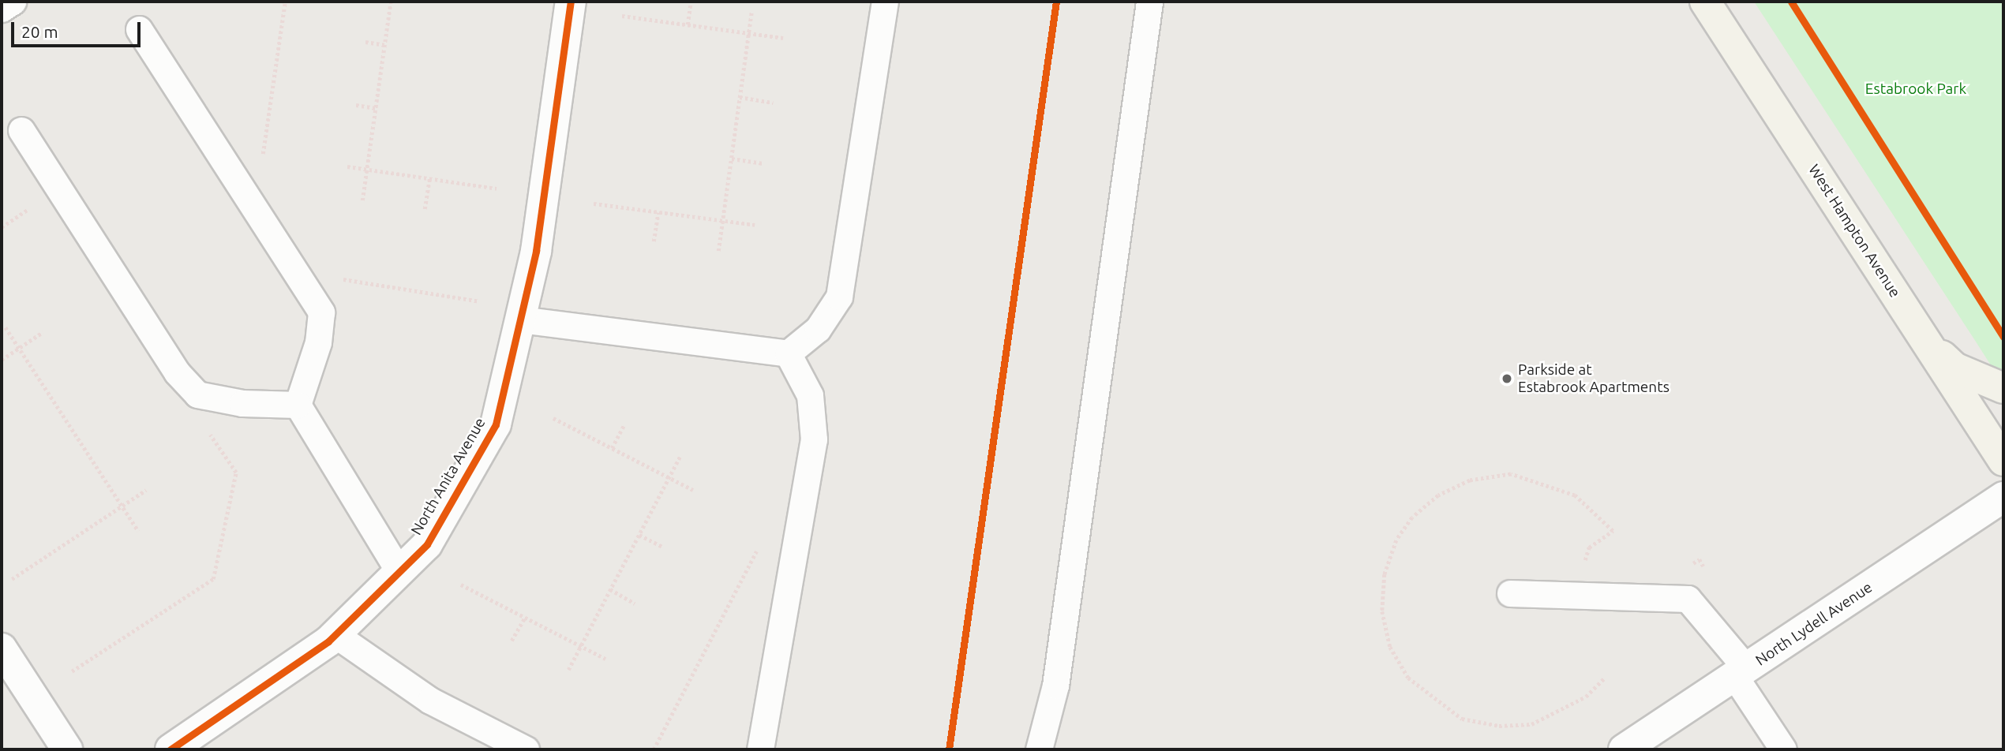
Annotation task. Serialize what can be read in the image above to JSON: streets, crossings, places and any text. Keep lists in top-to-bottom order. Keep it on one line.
{"streets":{"main road":["West Hampton Avenue"],"street":["North Anita Avenue","North Lydell Avenue"]},"parks":["Estabrook Park"],"places":["Parkside at Estabrook Apartments"],"scale_bar":"20 m"}
